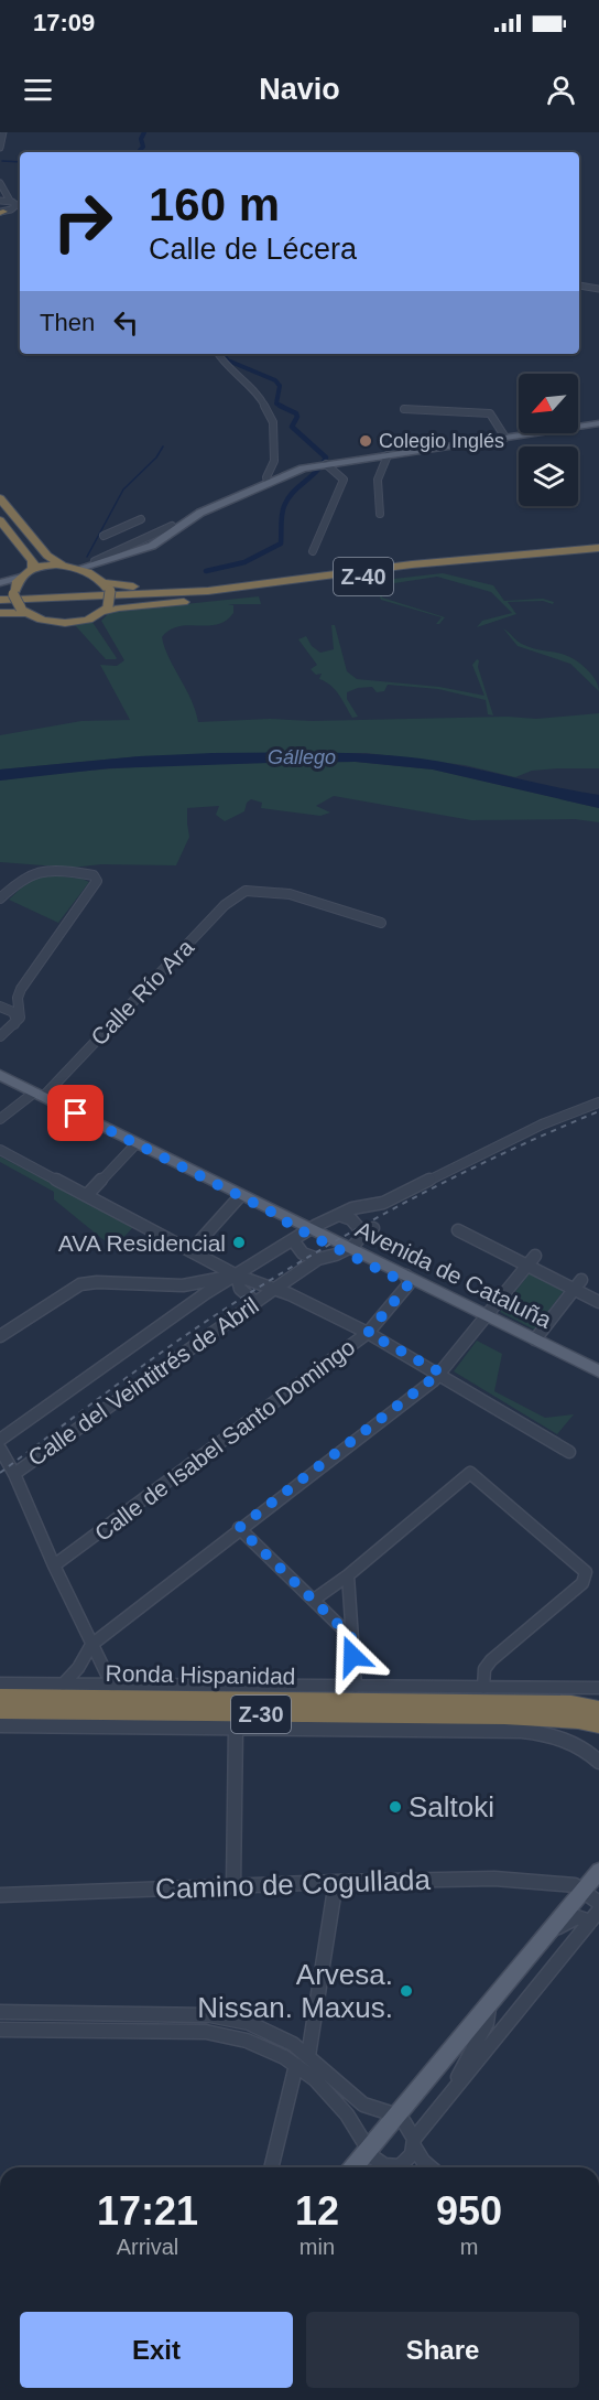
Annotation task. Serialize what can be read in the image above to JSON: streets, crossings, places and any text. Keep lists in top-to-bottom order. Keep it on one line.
{"streets":{"highway":["Z-40","Ronda Hispanidad","Z-30"],"main road":["Avenida de Cataluña"],"street":["Calle Río Ara","Calle del Veintitrés de Abril","Calle de Isabel Santo Domingo","Camino de Cogullada"]},"crossings":[["Calle Río Ara","Avenida de Cataluña"],["Avenida de Cataluña","Calle del Veintitrés de Abril"],["Avenida de Cataluña","Calle de Isabel Santo Domingo"]],"water":["Gállego"],"places":["Colegio Inglés","AVA Residencial","Saltoki","Arvesa. Nissan. Maxus."],"north":"bottom left","page":{"status":"17:09","header":"Navio","turn":["160 m","Calle de Lécera"],"then":"Then","eta":["17:21","Arrival","12","min","950","m"],"buttons":["Exit","Share"]}}
